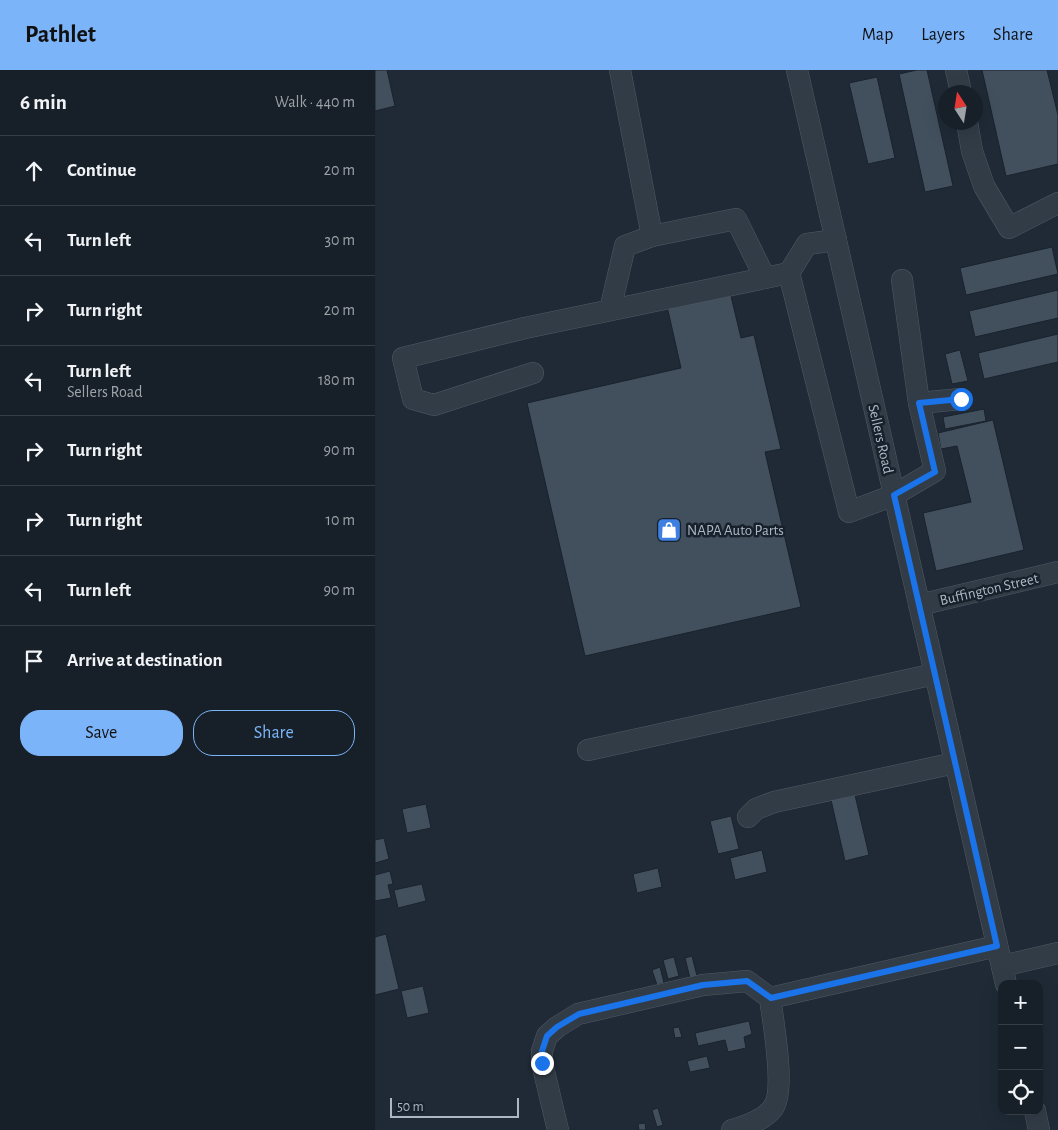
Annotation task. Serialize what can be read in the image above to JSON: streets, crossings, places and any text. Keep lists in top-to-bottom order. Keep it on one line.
{"streets":{"street":["Sellers Road","Buffington Street"]},"crossings":[["Sellers Road","Buffington Street"]],"places":{"shop":["NAPA Auto Parts"]},"scale_bar":"50 m","north":"top","page":{"header":"Pathlet","nav":["Map","Layers","Share"],"heading":["6 min","Walk · 440 m"],"list":[["Continue","20 m"],["Turn left","30 m"],["Turn right","20 m"],["Turn left","Sellers Road","180 m"],["Turn right","90 m"],["Turn right","10 m"],["Turn left","90 m"],"Arrive at destination"],"buttons":["Save","Share"],"map_buttons":["+","−"],"scale":"50 m"}}
